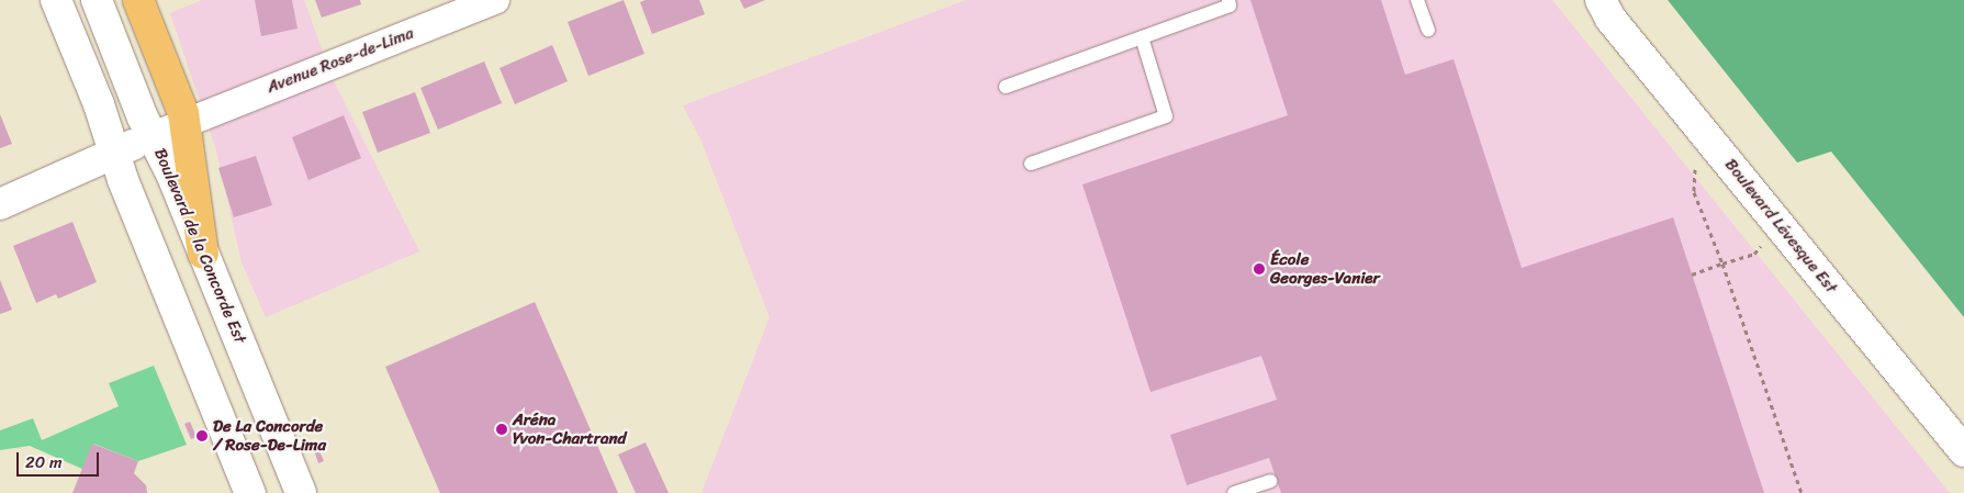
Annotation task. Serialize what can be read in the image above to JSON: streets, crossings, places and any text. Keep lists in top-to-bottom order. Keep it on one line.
{"streets":{"street":["Avenue Rose-de-Lima","Boulevard Lévesque Est","Boulevard de la Concorde Est"]},"crossings":[["Avenue Rose-de-Lima","Boulevard de la Concorde Est"]],"places":["École Georges-Vanier","Aréna Yvon-Chartrand","De La Concorde / Rose-De-Lima"],"scale_bar":"20 m"}
